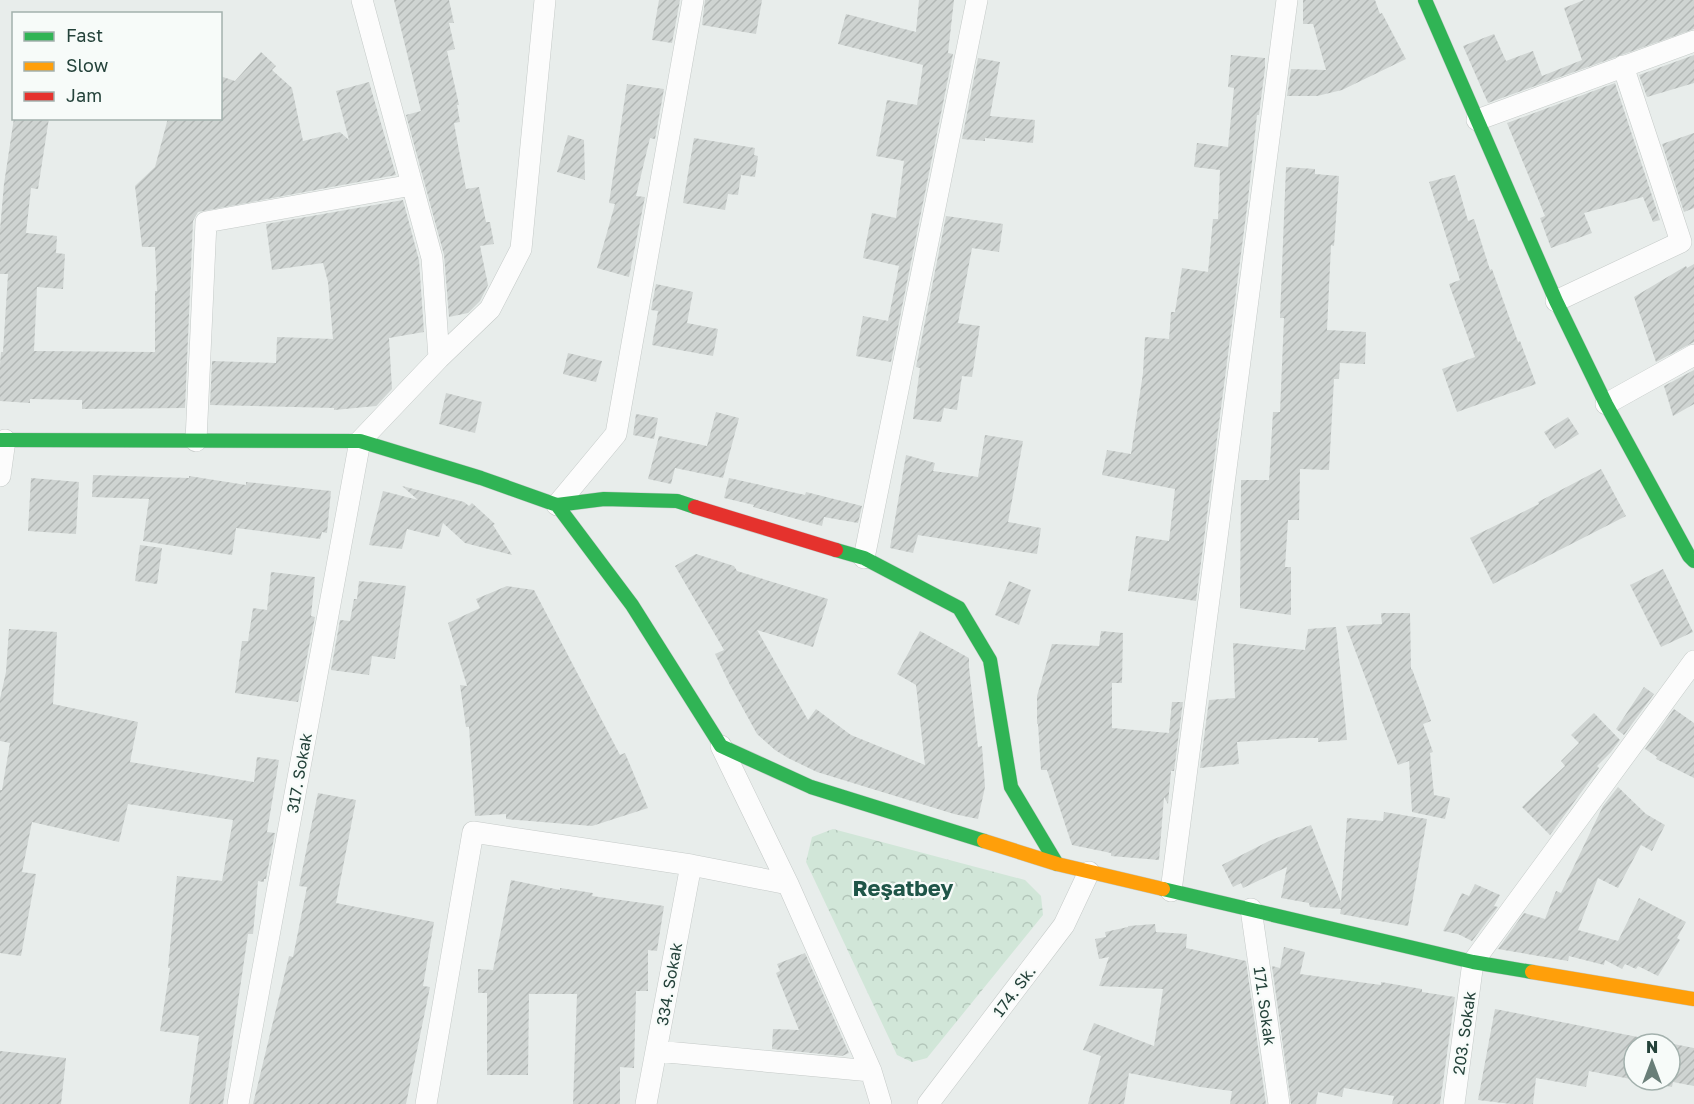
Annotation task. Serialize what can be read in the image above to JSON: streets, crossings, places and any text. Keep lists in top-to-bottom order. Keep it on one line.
{"streets":{"street":["317. Sokak","334. Sokak","174. Sk.","171. Sokak","203. Sokak"]},"districts":["Reşatbey"],"legend":["Fast","Slow","Jam"],"north":"top"}
